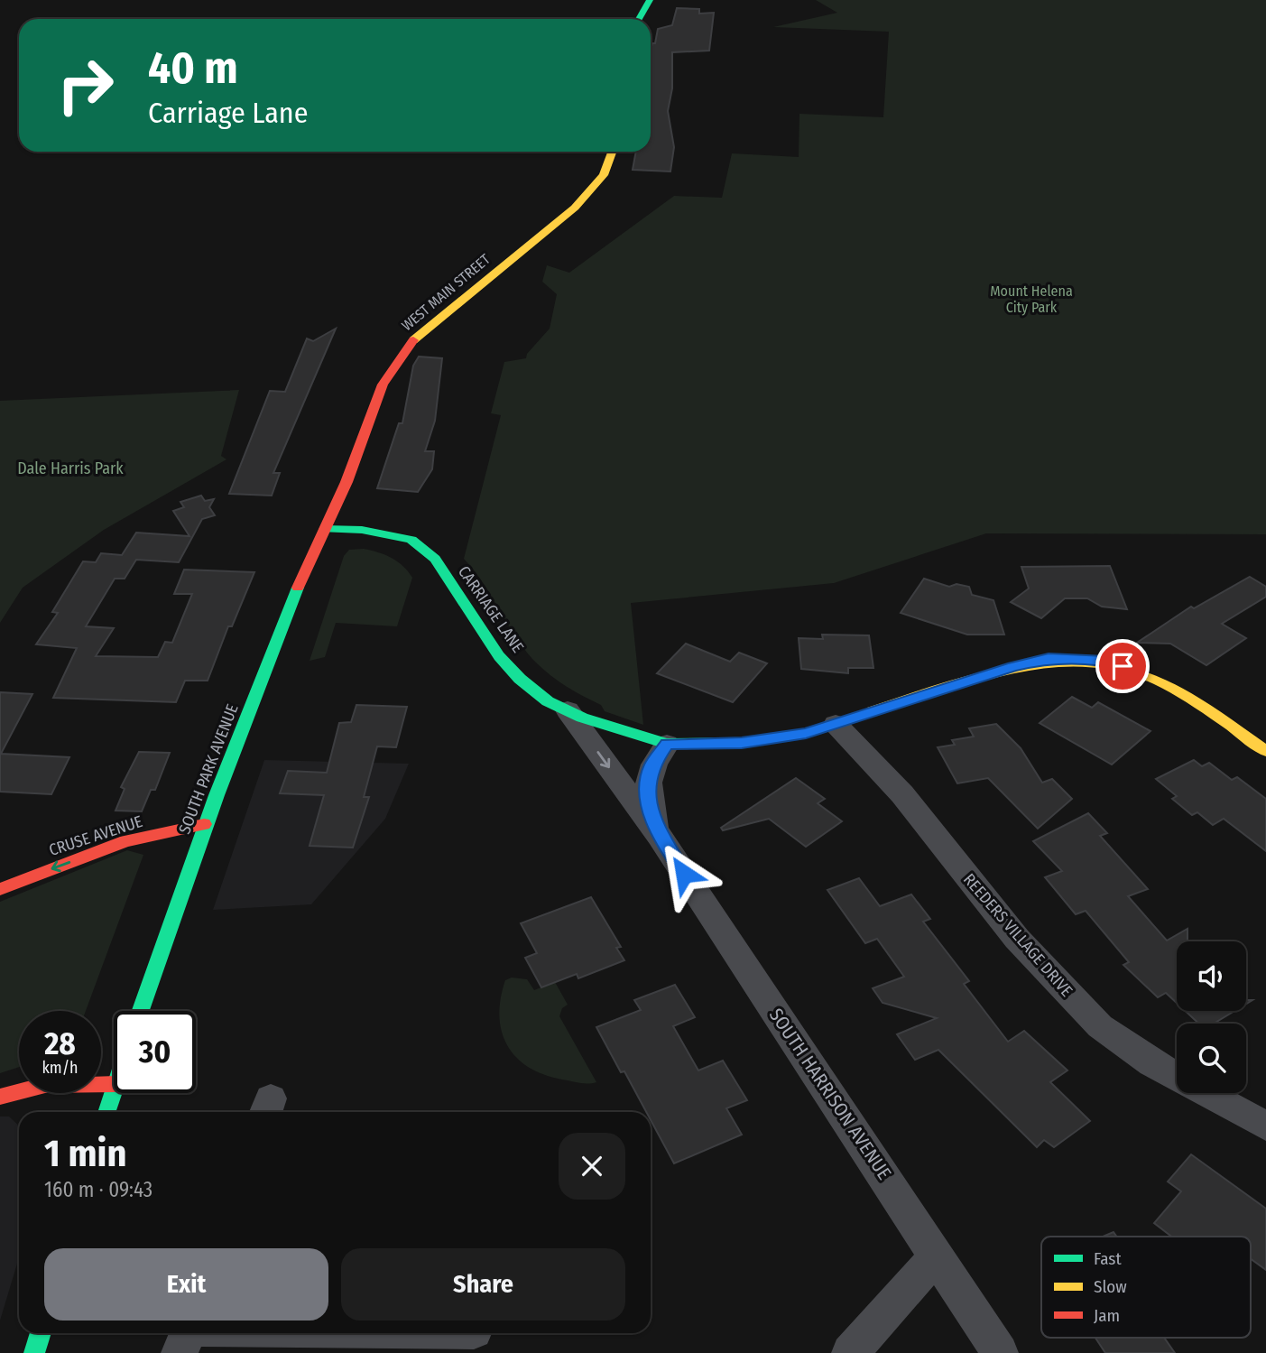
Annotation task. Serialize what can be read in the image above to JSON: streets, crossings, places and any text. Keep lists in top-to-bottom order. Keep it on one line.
{"streets":{"street":["WEST MAIN STREET","CARRIAGE LANE","SOUTH PARK AVENUE","CRUSE AVENUE","REEDERS VILLAGE DRIVE","SOUTH HARRISON AVENUE"]},"crossings":[["WEST MAIN STREET","CARRIAGE LANE"],["WEST MAIN STREET","SOUTH PARK AVENUE"],["CARRIAGE LANE","SOUTH PARK AVENUE"],["CARRIAGE LANE","REEDERS VILLAGE DRIVE"],["CARRIAGE LANE","SOUTH HARRISON AVENUE"],["SOUTH PARK AVENUE","CRUSE AVENUE"]],"one_way":["CRUSE AVENUE"],"parks":["Mount Helena City Park","Dale Harris Park"],"legend":["Fast","Slow","Jam"],"page":{"turn":["40 m","Carriage Lane"],"speed":"28 km/h","limit":"30","heading":["1 min","160 m · 09:43"],"buttons":["Exit","Share"]}}
